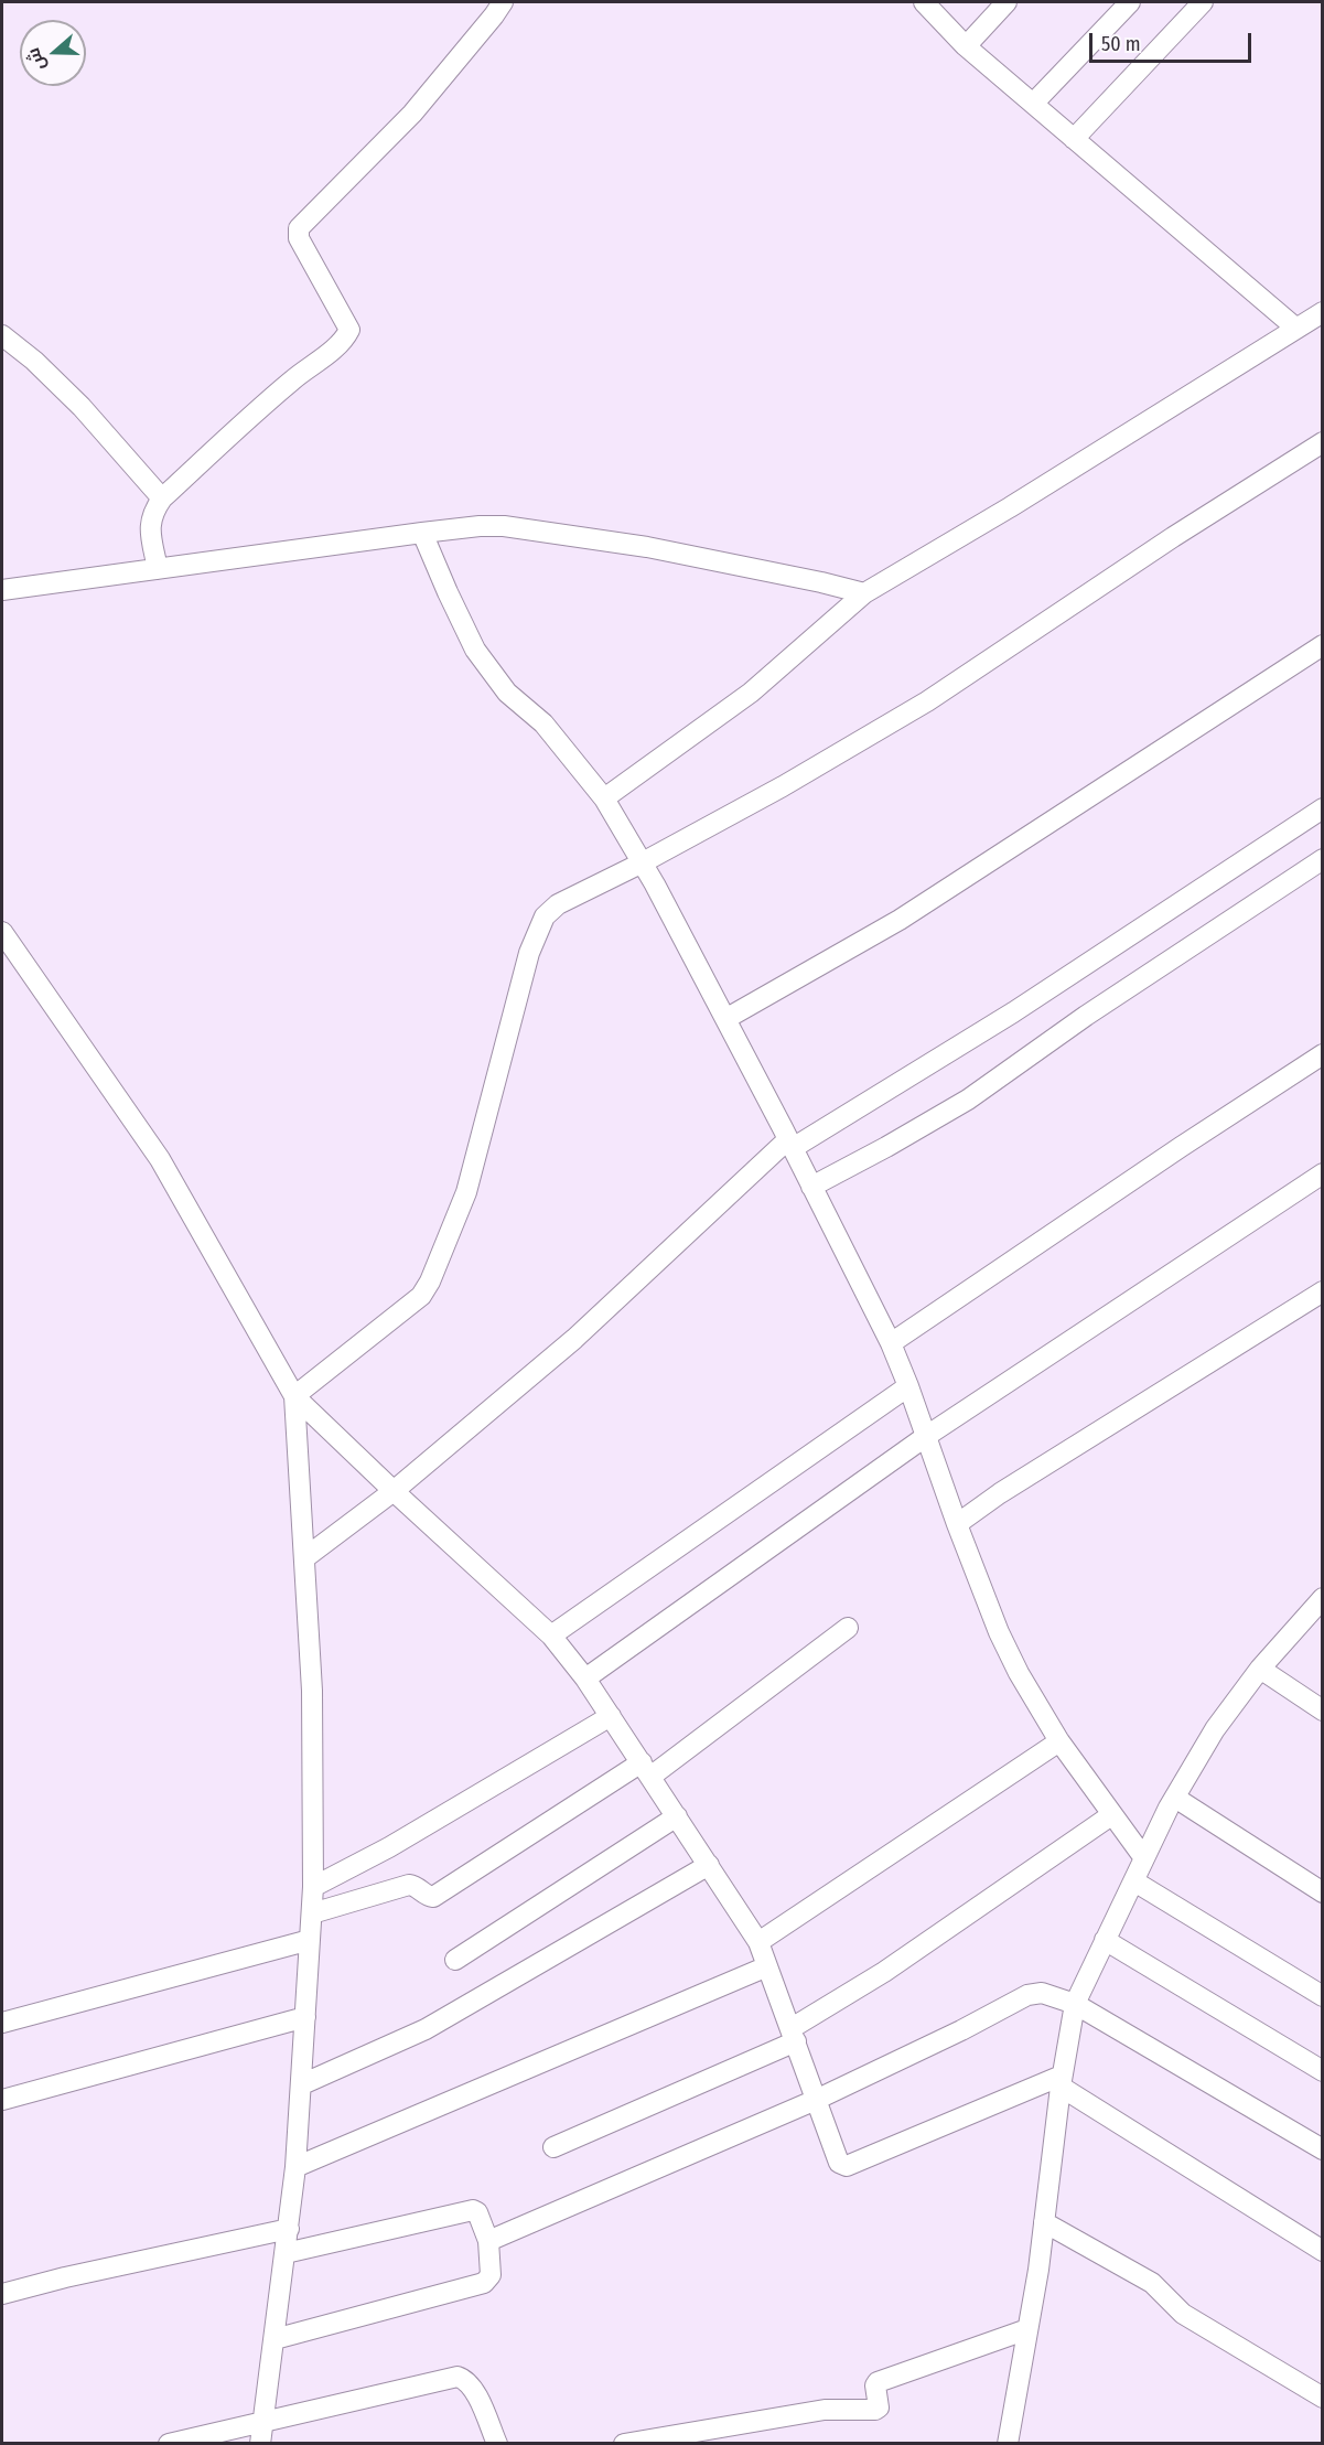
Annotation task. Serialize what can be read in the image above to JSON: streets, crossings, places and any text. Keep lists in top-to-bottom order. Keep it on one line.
{"scale_bar":"50 m","north":"left"}
